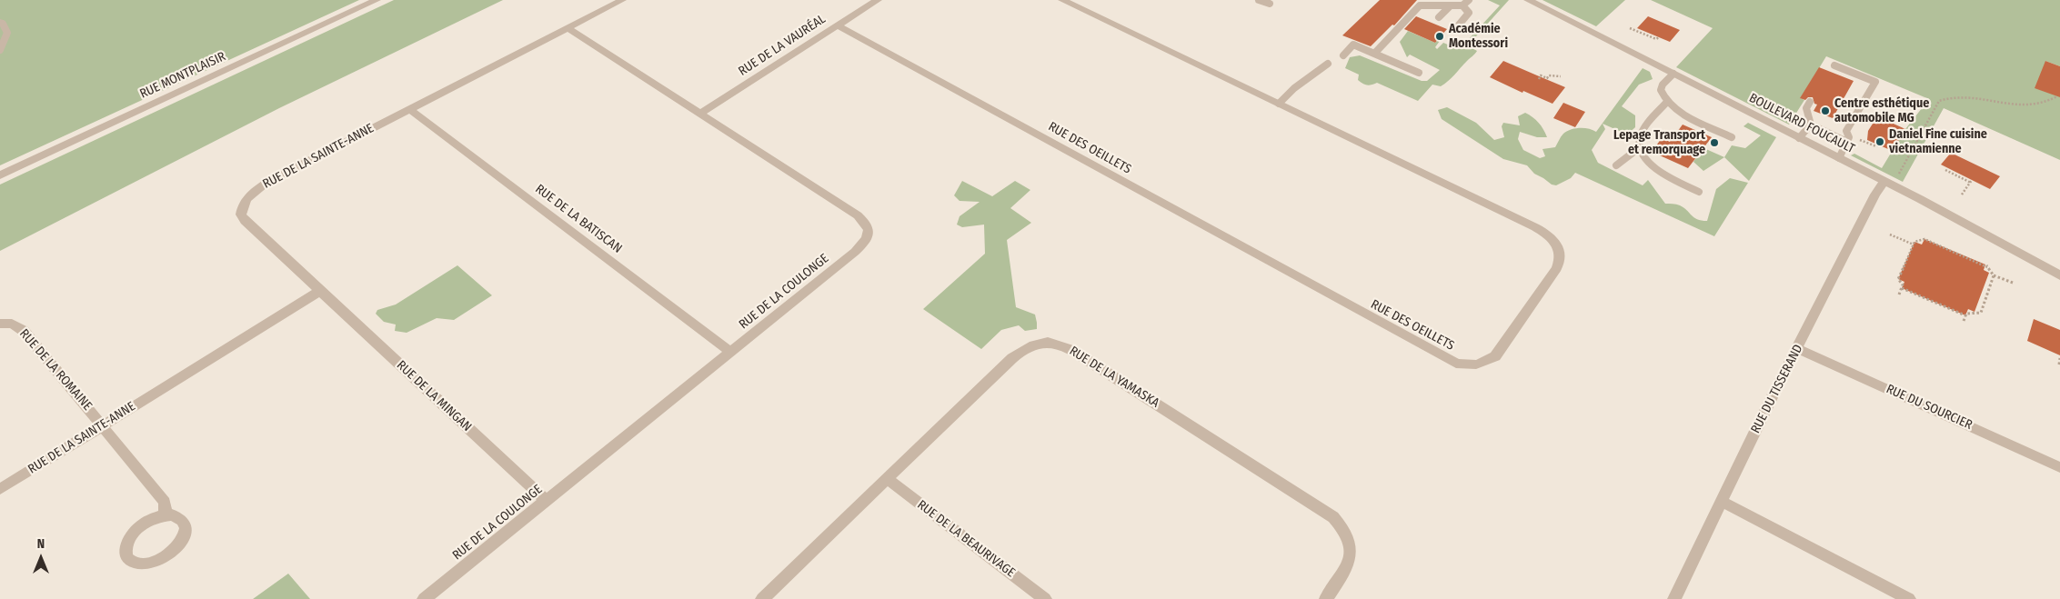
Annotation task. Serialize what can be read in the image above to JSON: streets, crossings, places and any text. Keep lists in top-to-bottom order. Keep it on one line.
{"streets":{"street":["RUE DE LA VAURÉAL","RUE MONTPLAISIR","BOULEVARD FOUCAULT","RUE DES OEILLETS","RUE DE LA SAINTE-ANNE","RUE DE LA BATISCAN","RUE DE LA COULONGE","RUE DE LA ROMAINE","RUE DE LA YAMASKA","RUE DU TISSERAND","RUE DE LA MINGAN","RUE DU SOURCIER","RUE DE LA BEAURIVAGE"]},"crossings":[["RUE DE LA VAURÉAL","RUE DES OEILLETS"],["RUE DE LA VAURÉAL","RUE DE LA COULONGE"],["BOULEVARD FOUCAULT","RUE DU TISSERAND"],["RUE DE LA SAINTE-ANNE","RUE DE LA BATISCAN"],["RUE DE LA SAINTE-ANNE","RUE DE LA COULONGE"],["RUE DE LA SAINTE-ANNE","RUE DE LA ROMAINE"],["RUE DE LA SAINTE-ANNE","RUE DE LA MINGAN"],["RUE DE LA BATISCAN","RUE DE LA COULONGE"],["RUE DE LA COULONGE","RUE DE LA MINGAN"],["RUE DE LA YAMASKA","RUE DE LA BEAURIVAGE"],["RUE DU TISSERAND","RUE DU SOURCIER"]],"places":["Académie Montessori","Centre esthétique automobile MG","Daniel Fine cuisine vietnamienne","Lepage Transport et remorquage"],"north":"top"}
